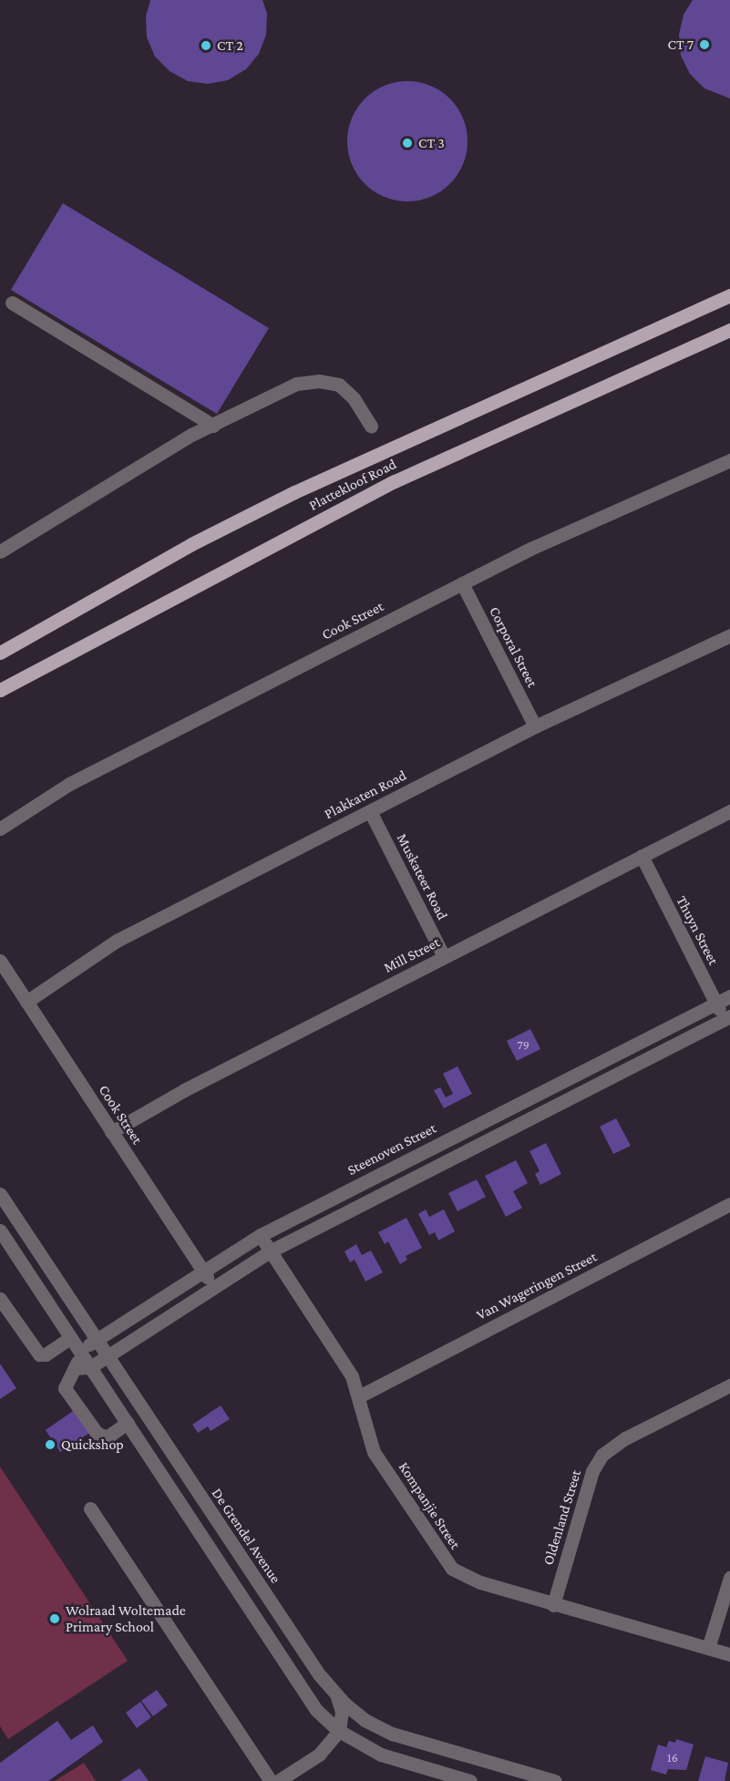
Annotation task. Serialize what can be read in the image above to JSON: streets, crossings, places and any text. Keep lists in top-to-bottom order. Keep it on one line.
{"streets":{"main road":["Plattekloof Road"],"street":["Cook Street","Corporal Street","Plakkaten Road","Muskateer Road","Thuyn Street","Mill Street","Steenoven Street","Van Wageringen Street","Kompanjie Street","Oldenland Street","De Grendel Avenue"]},"crossings":[["Cook Street","Corporal Street"],["Cook Street","Plakkaten Road"],["Cook Street","Mill Street"],["Cook Street","Steenoven Street"],["Corporal Street","Plakkaten Road"],["Plakkaten Road","Muskateer Road"],["Muskateer Road","Mill Street"],["Thuyn Street","Mill Street"],["Thuyn Street","Steenoven Street"],["Steenoven Street","Kompanjie Street"],["Steenoven Street","De Grendel Avenue"],["Van Wageringen Street","Kompanjie Street"],["Kompanjie Street","Oldenland Street"]],"places":["CT 7","CT 2","CT 3","Quickshop","Wolraad Woltemade Primary School"],"house_numbers":["79","16"]}
